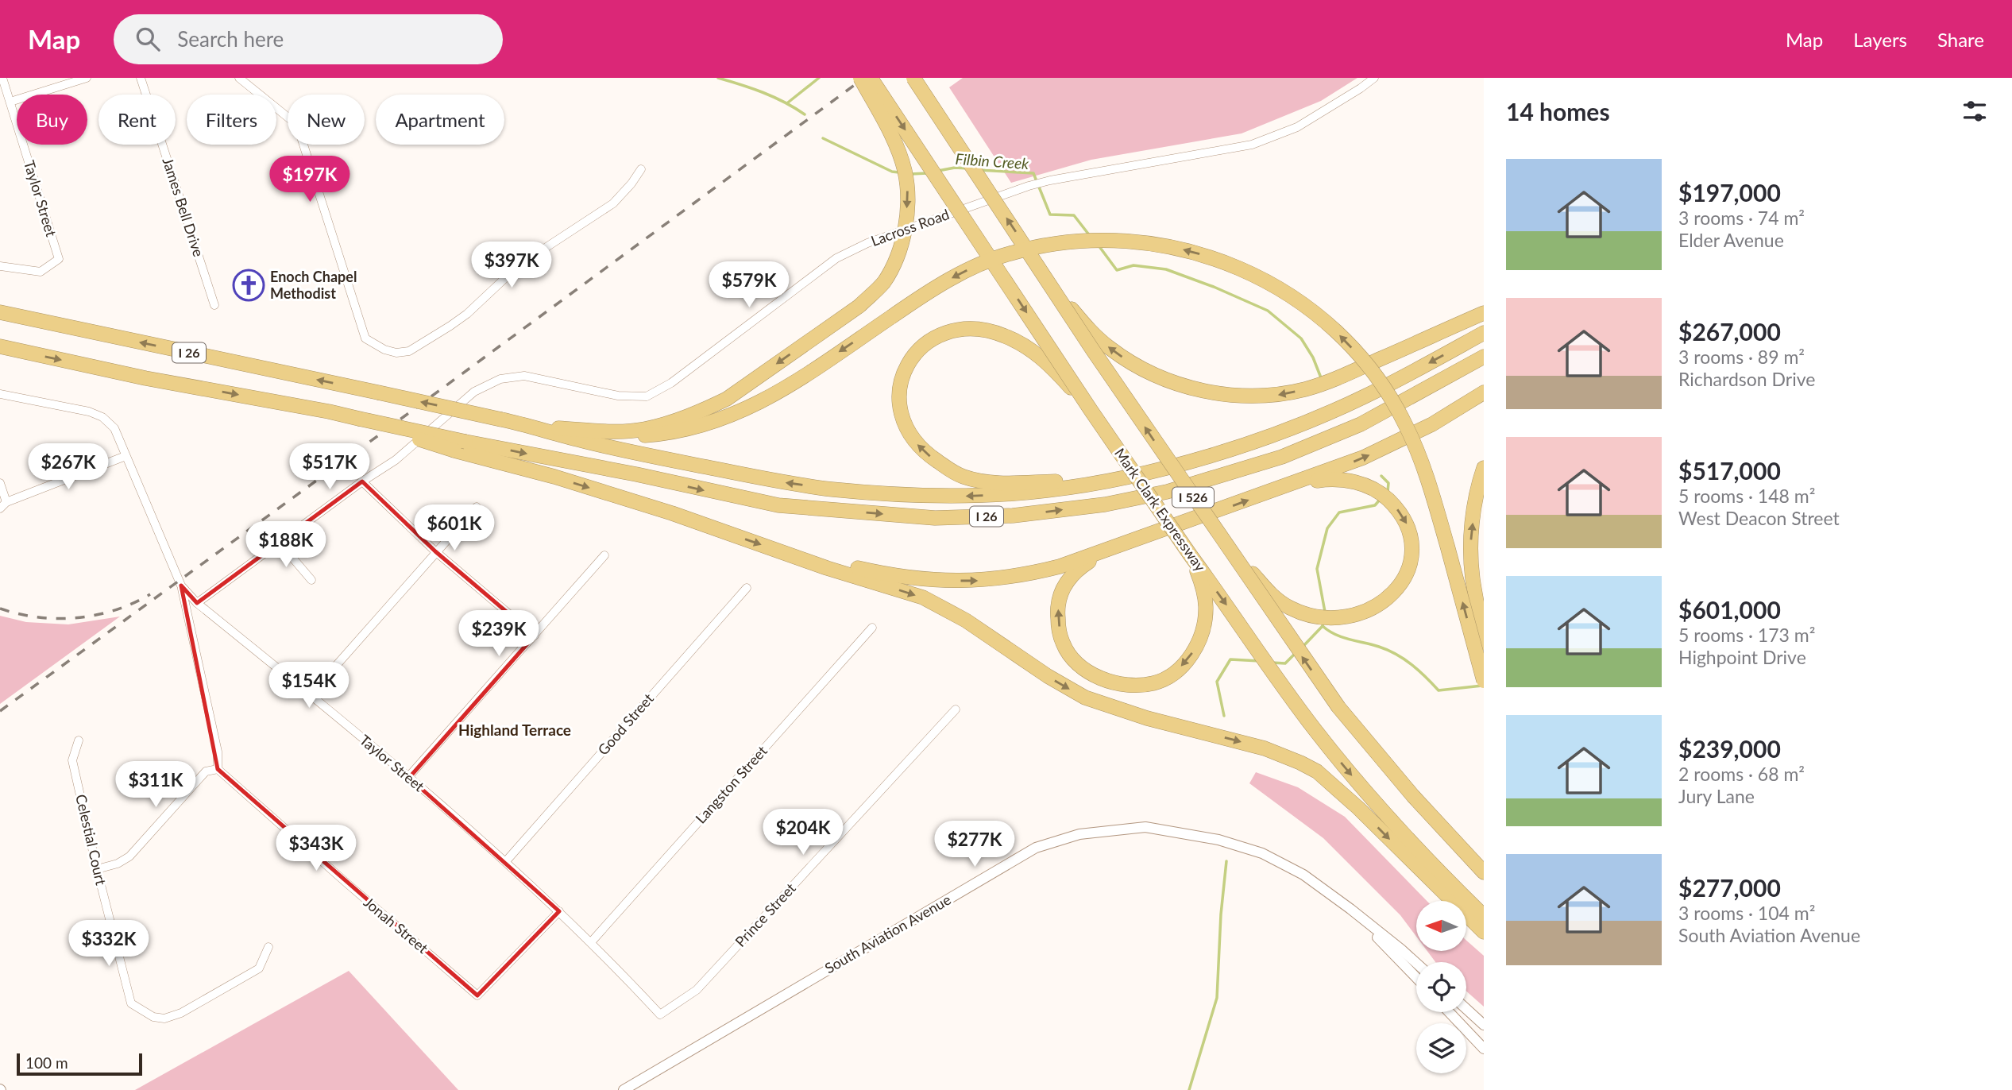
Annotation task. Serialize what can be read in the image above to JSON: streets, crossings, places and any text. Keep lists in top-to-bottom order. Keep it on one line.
{"streets":{"highway":["I 26","I 526","Mark Clark Expressway"],"street":["Taylor Street","James Bell Drive","Lacross Road","Good Street","Langston Street","Celestial Court","Prince Street","Jonah Street","South Aviation Avenue"]},"crossings":[["Taylor Street","Lacross Road"],["Taylor Street","Good Street"],["Taylor Street","Langston Street"],["Taylor Street","Prince Street"],["Taylor Street","Jonah Street"]],"districts":["Highland Terrace"],"water":["Filbin Creek"],"places":{"church":["Enoch Chapel Methodist"]},"scale_bar":"100 m","north":"left","page":{"header":"Map","search":"Search here","nav":["Map","Layers","Share"],"heading":"14 homes","chip":["Buy","Rent","Filters","New","Apartment"],"list":[{"name":"$197,000","note":"3 rooms · 74 m² · Elder Avenue"},{"name":"$267,000","note":"3 rooms · 89 m² · Richardson Drive"},{"name":"$517,000","note":"5 rooms · 148 m² · West Deacon Street"},{"name":"$601,000","note":"5 rooms · 173 m² · Highpoint Drive"},{"name":"$239,000","note":"2 rooms · 68 m² · Jury Lane"},{"name":"$277,000","note":"3 rooms · 104 m² · South Aviation Avenue"}],"price":["$197K","$397K","$579K","$267K","$517K","$601K","$188K","$239K","$154K","$311K","$204K","$277K","$343K","$332K"],"scale":"100 m"}}
